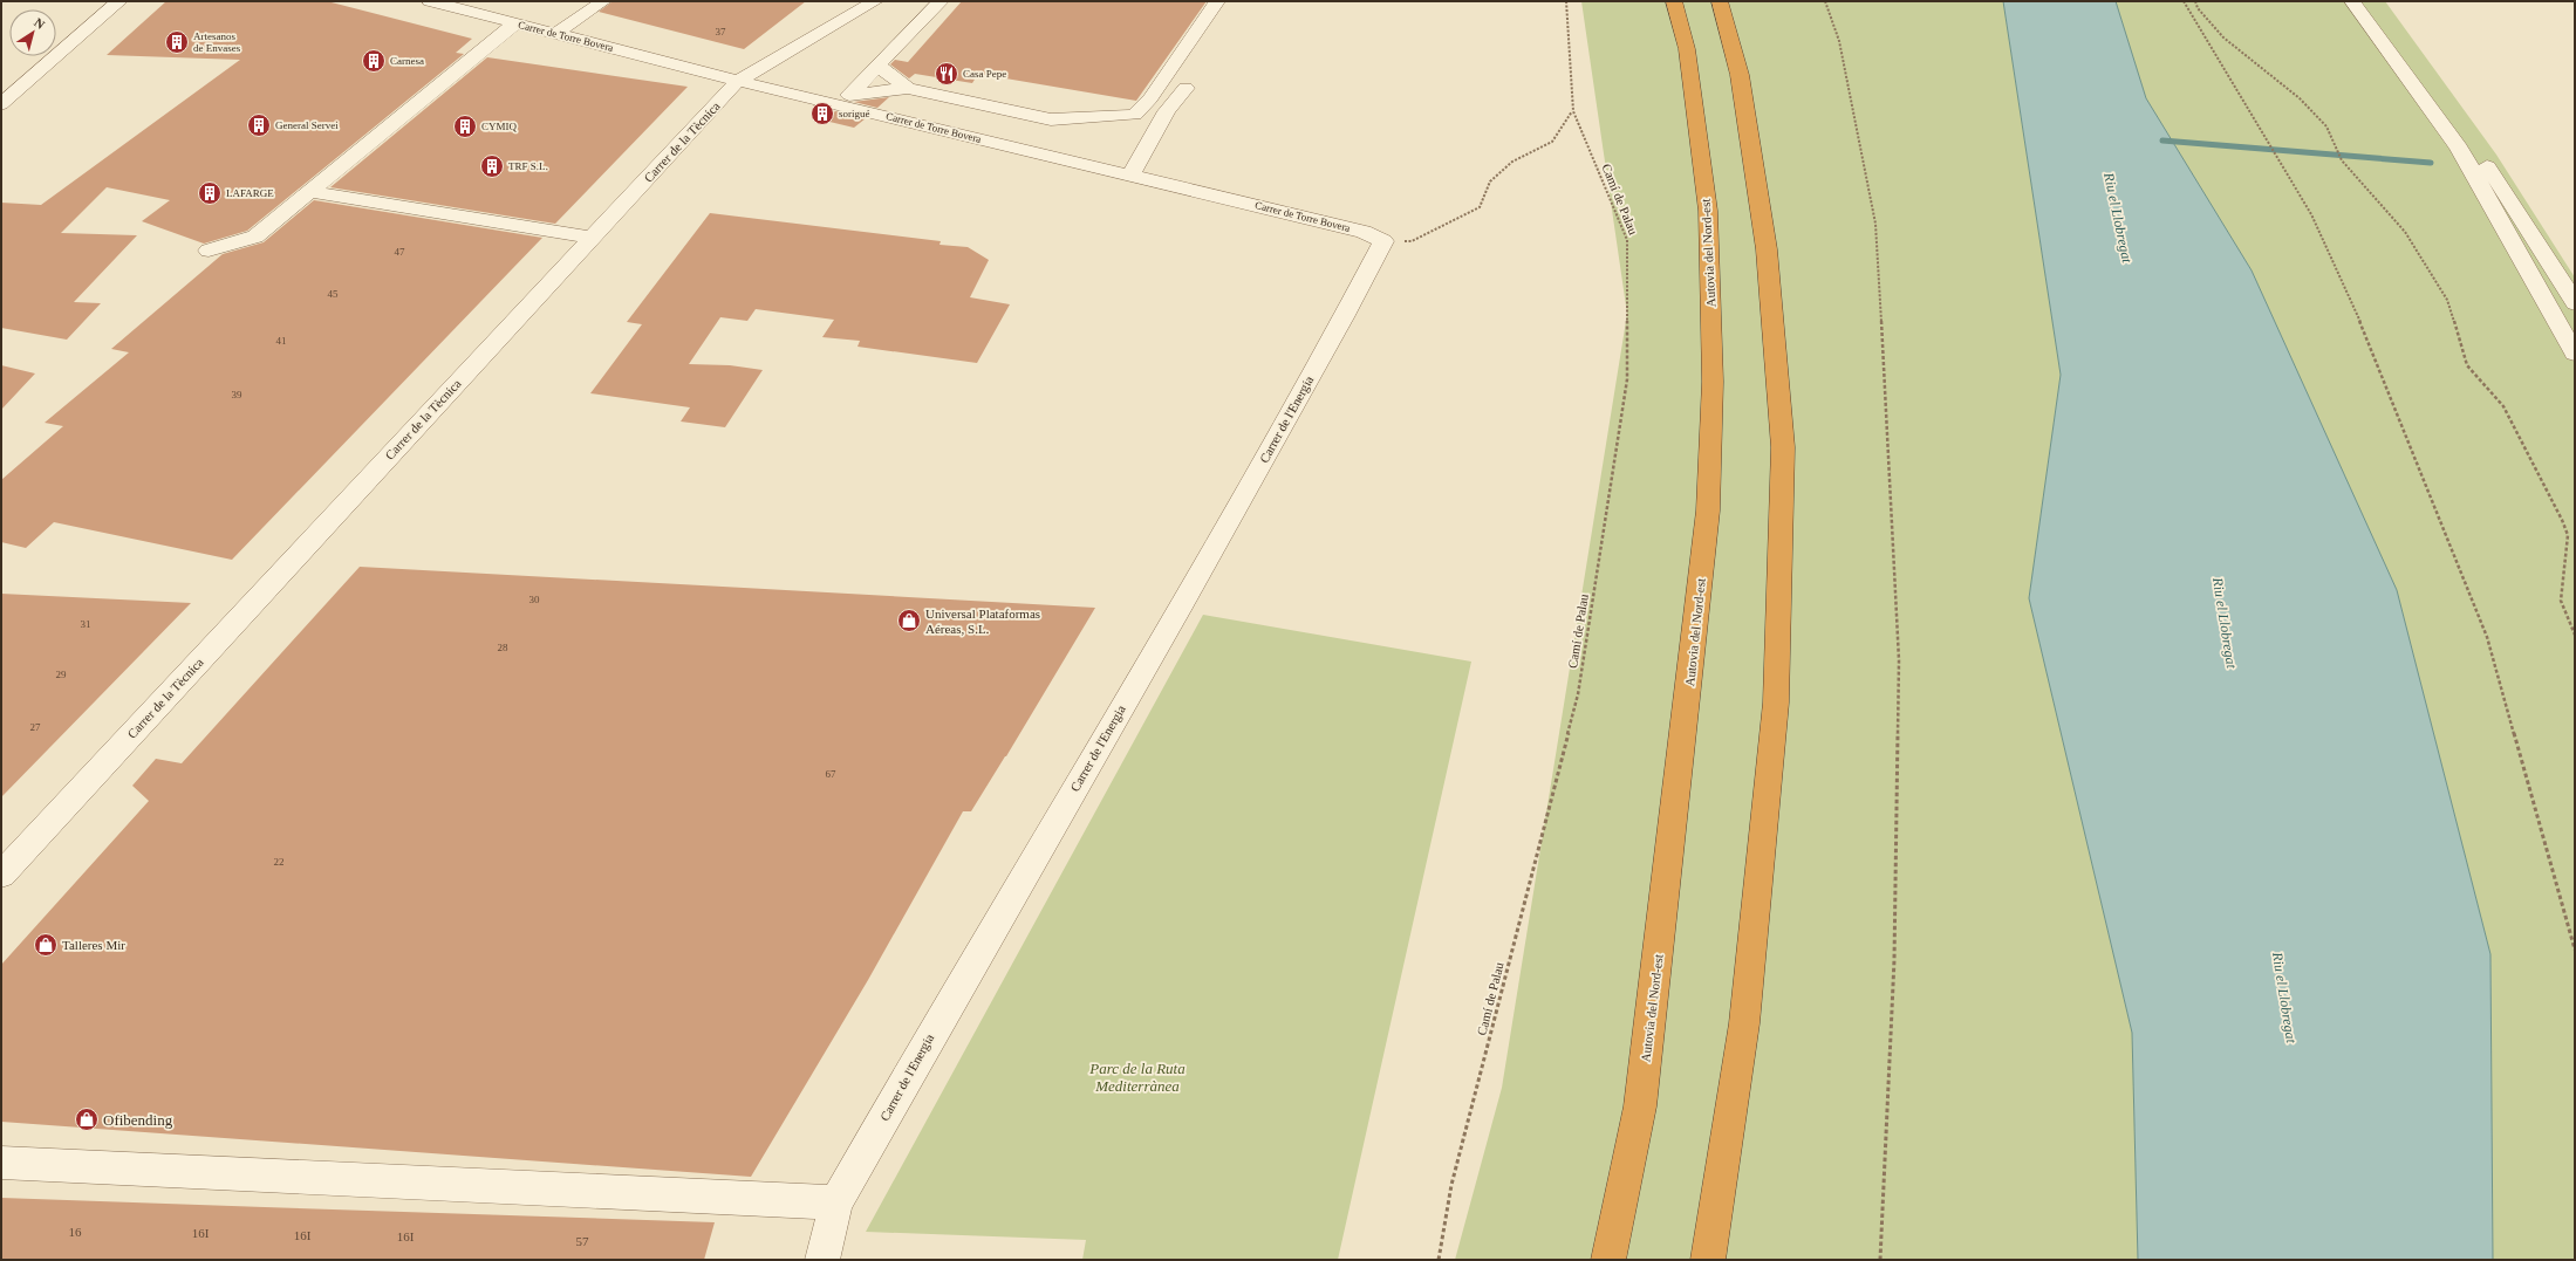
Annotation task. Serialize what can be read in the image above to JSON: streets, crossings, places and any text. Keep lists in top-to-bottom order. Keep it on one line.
{"streets":{"highway":["Autovia del Nord-est"],"street":["Carrer de Torre Bovera","Carrer de la Tècnica","Carrer de l'Energia"],"path":["Camí de Palau"]},"crossings":[["Carrer de Torre Bovera","Carrer de la Tècnica"],["Carrer de Torre Bovera","Carrer de l'Energia"]],"water":["Riu el Llobregat"],"parks":["Parc de la Ruta Mediterrànea"],"places":{"building":["Artesanos de Envases","Carnesa","sorigué","General Servei","CYMIQ","TRF S.L.","LAFARGE"],"restaurant":["Casa Pepe"],"shop":["Universal Plataformas Aéreas, S.L.","Talleres Mir","Ofibending"]},"house_numbers":["37","47","45","41","39","30","31","28","29","27","67","22","16","16I","16I","16I","57"],"north":"top right"}
